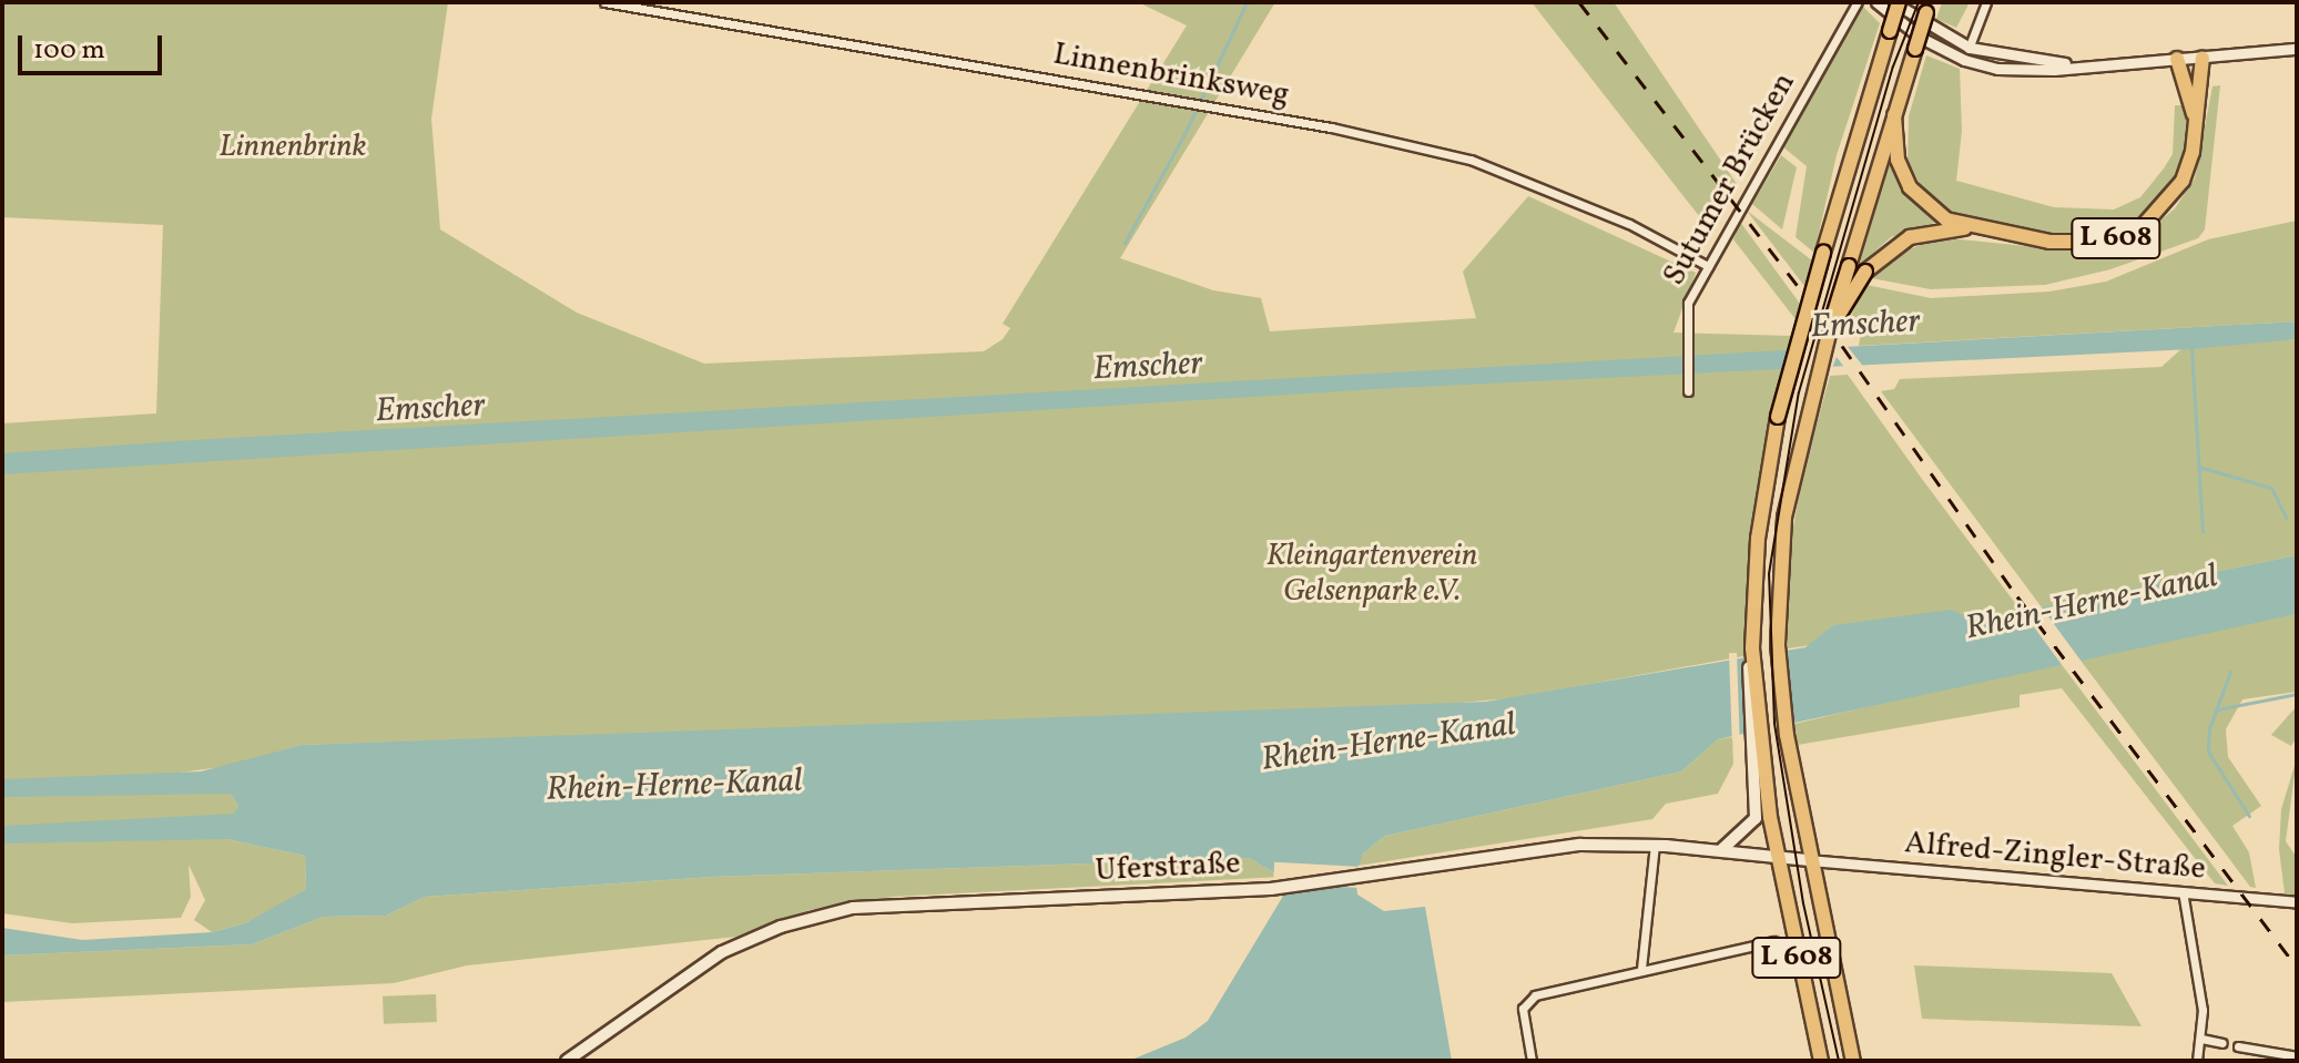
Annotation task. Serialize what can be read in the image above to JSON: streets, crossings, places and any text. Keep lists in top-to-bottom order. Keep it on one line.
{"streets":{"main road":["L 608","Uferstraße"],"street":["Linnenbrinksweg","Sutumer Brücken","Alfred-Zingler-Straße"]},"crossings":[["Linnenbrinksweg","Sutumer Brücken"],["L 608","Alfred-Zingler-Straße"],["L 608","Uferstraße"],["Alfred-Zingler-Straße","Uferstraße"]],"water":["Emscher","Rhein-Herne-Kanal"],"parks":["Linnenbrink","Kleingartenverein Gelsenpark e.V."],"scale_bar":"100 m"}
